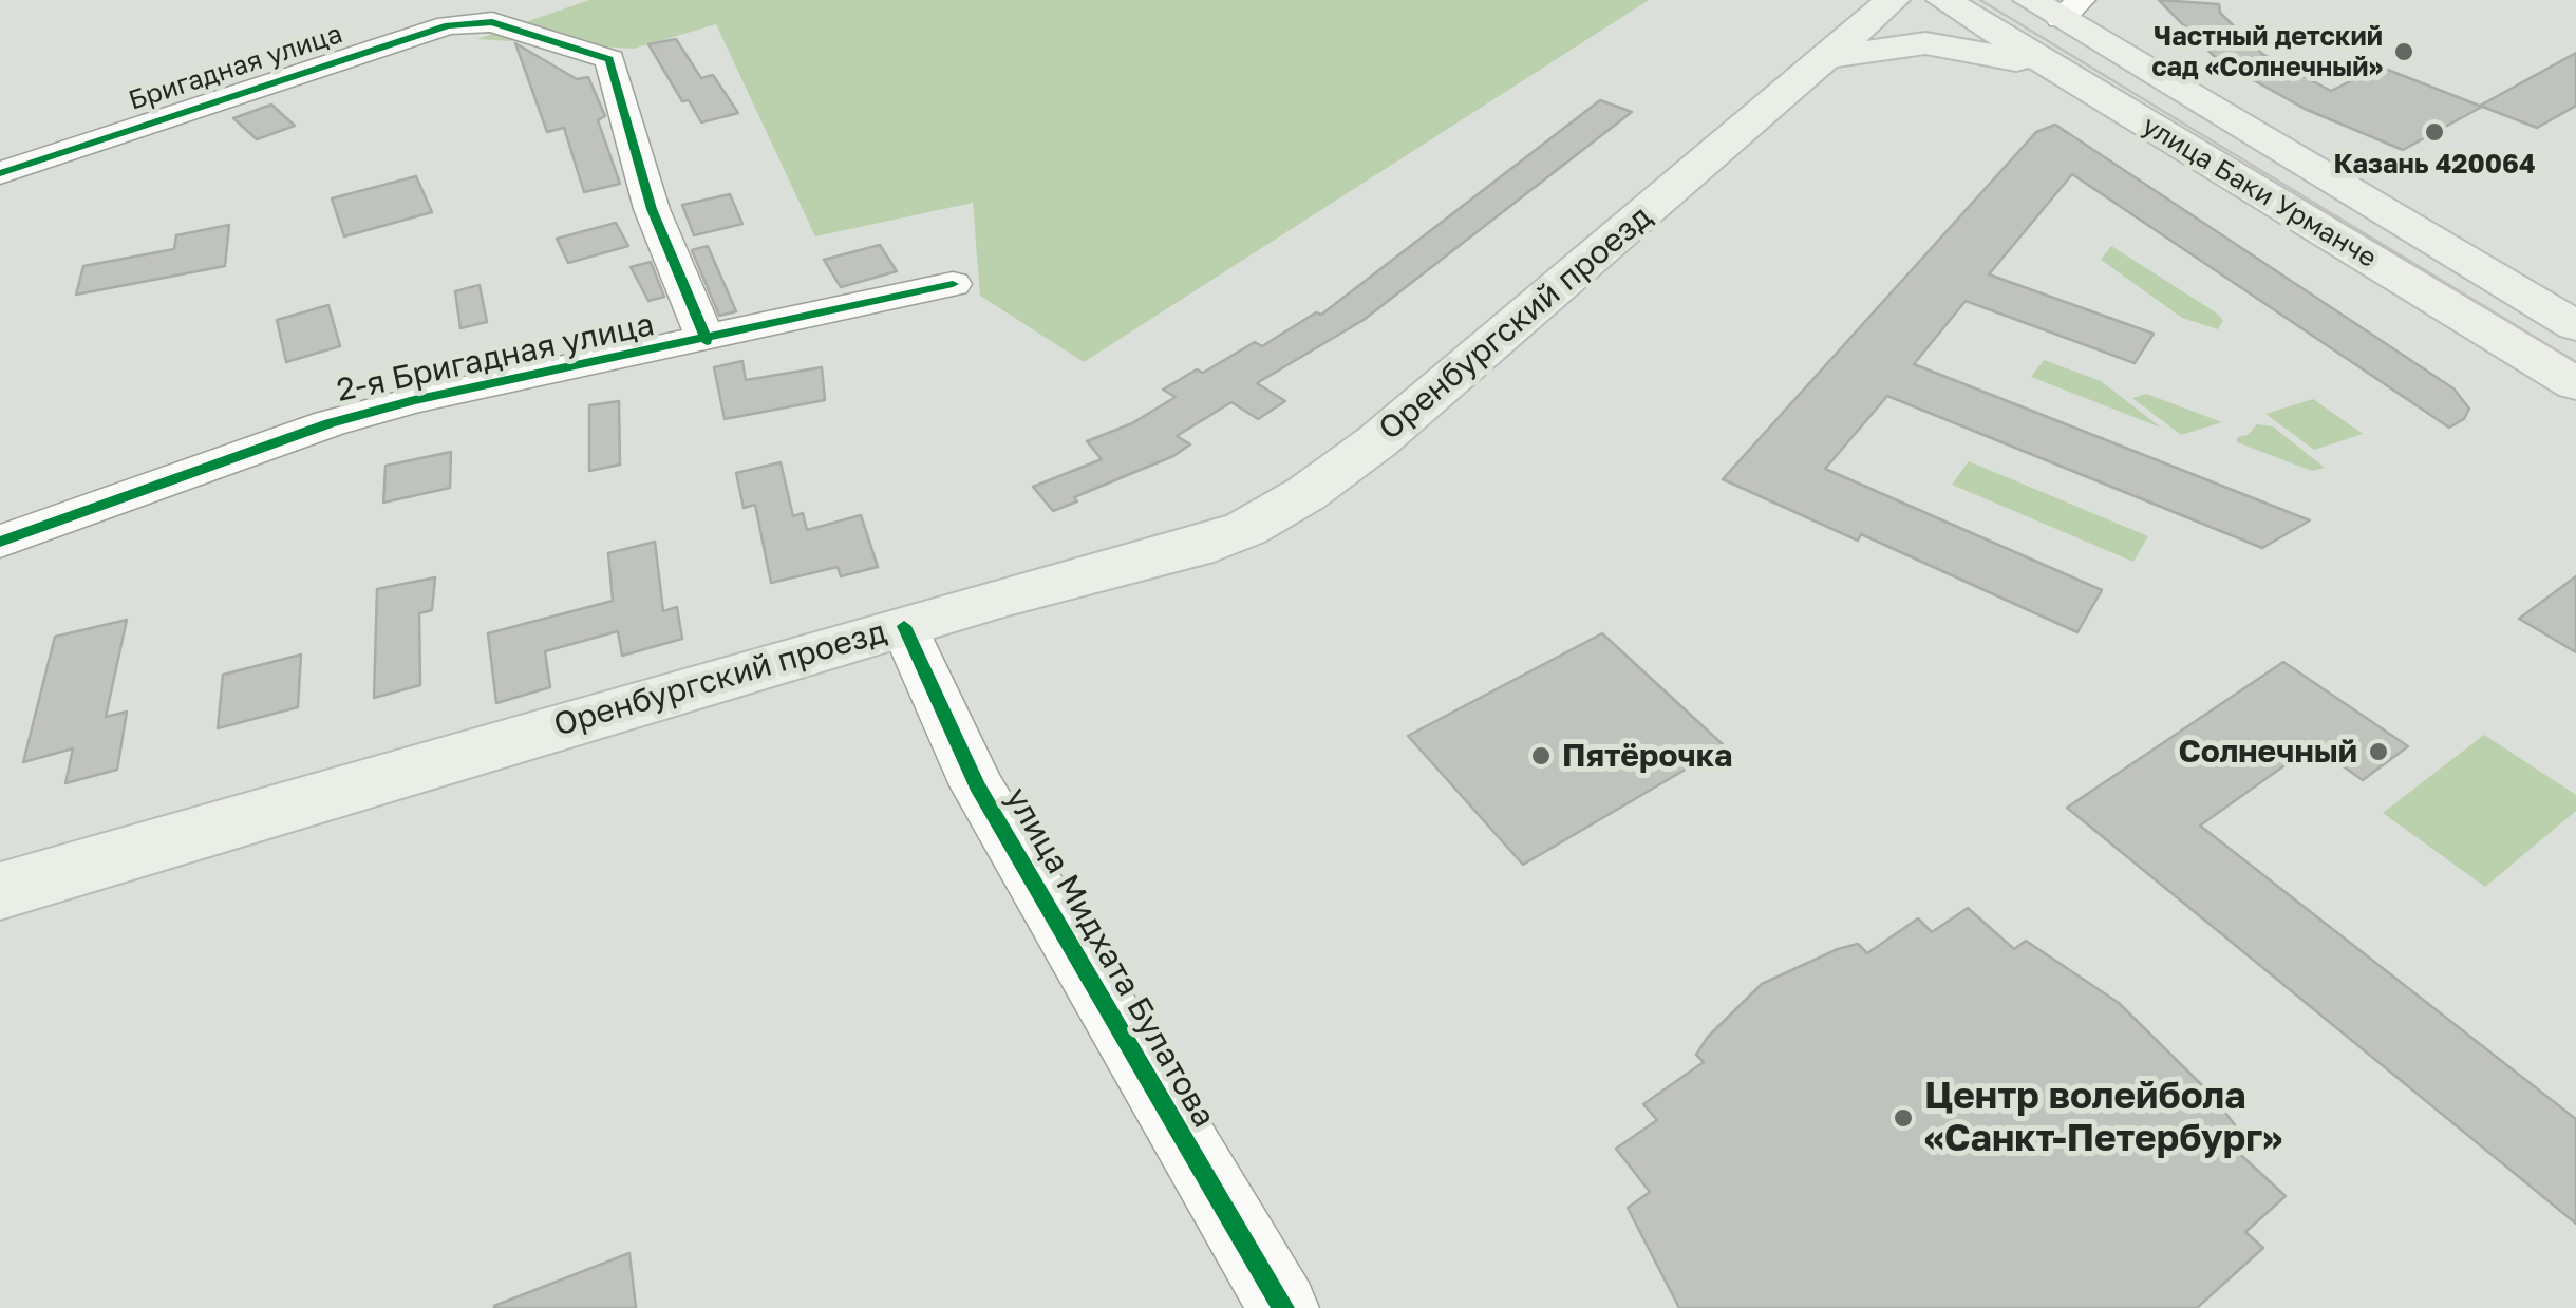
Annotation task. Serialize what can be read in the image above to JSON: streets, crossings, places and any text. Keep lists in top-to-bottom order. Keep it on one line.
{"streets":{"main road":["улица Баки Урманче","Оренбургский проезд"],"street":["Бригадная улица","2-я Бригадная улица","улица Мидхата Булатова"]},"crossings":[["Бригадная улица","2-я Бригадная улица"],["Оренбургский проезд","улица Мидхата Булатова"]],"places":["Частный детский сад «Солнечный»","Казань 420064","Солнечный","Пятёрочка","Центр волейбола «Санкт-Петербург»"]}
